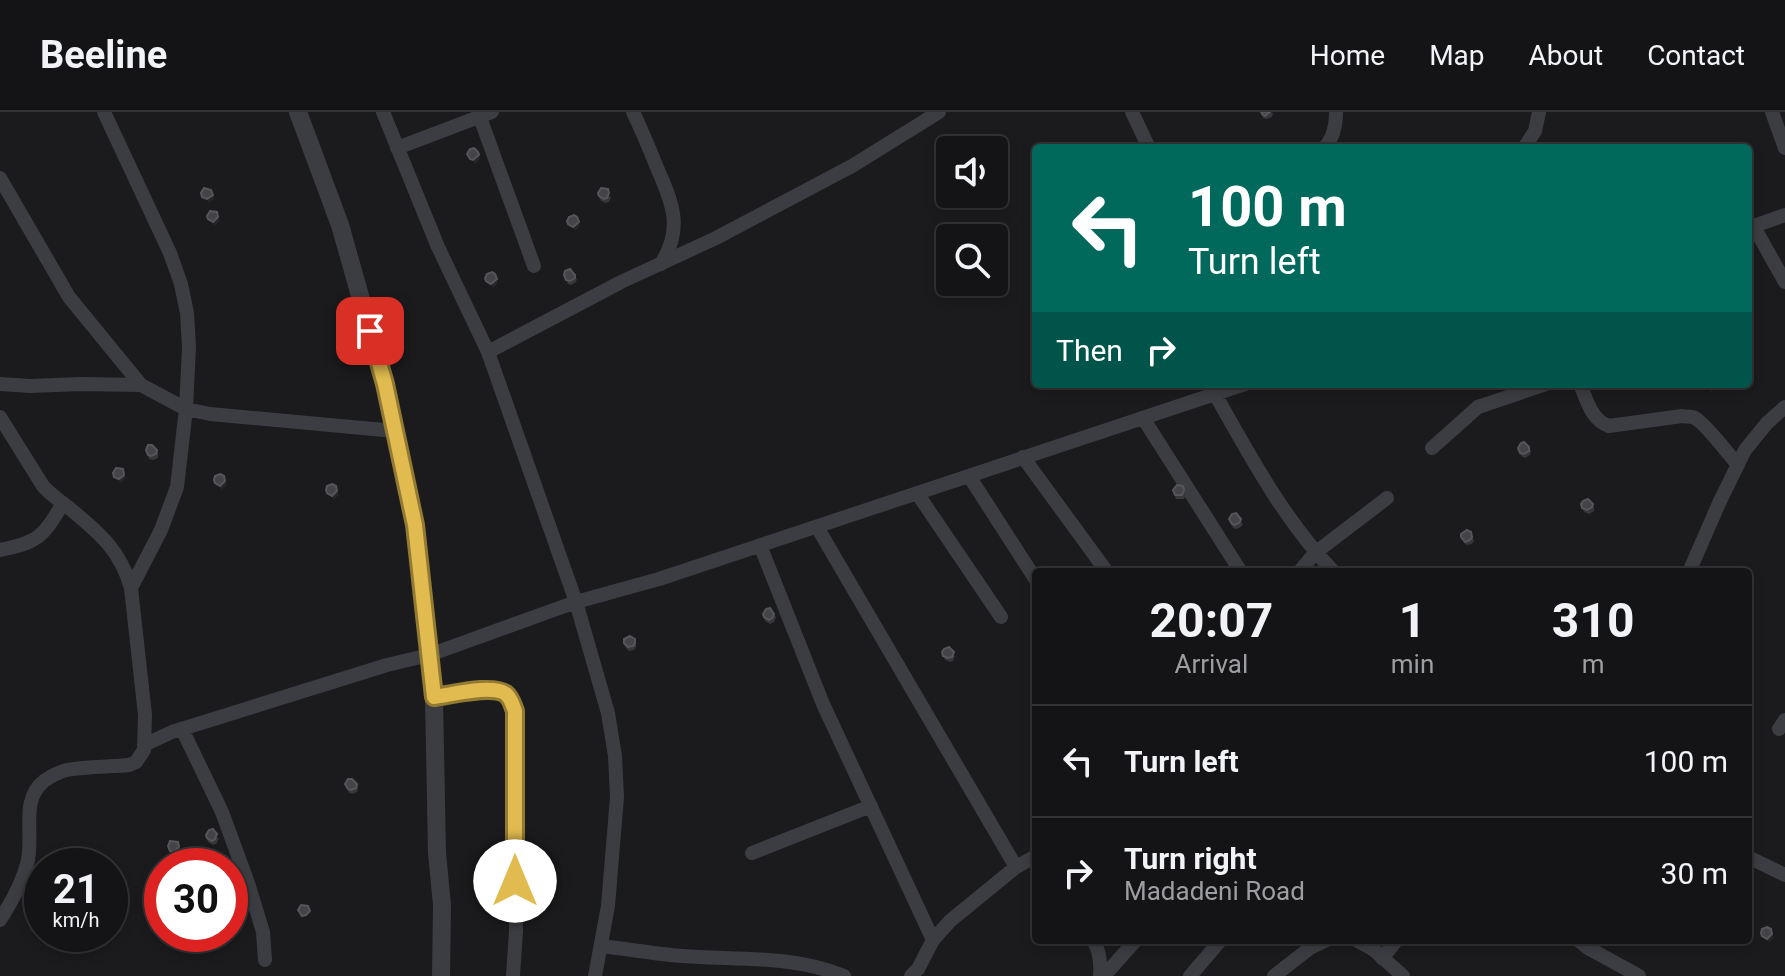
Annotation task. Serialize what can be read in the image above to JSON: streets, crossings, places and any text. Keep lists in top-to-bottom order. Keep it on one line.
{"page":{"header":"Beeline","nav":["Home","Map","About","Contact"],"turn":["100 m","Turn left"],"then":"Then","eta":["20:07","Arrival","1","min","310","m"],"list":[{"name":"Turn left","value":"100 m"},{"name":"Turn right","note":"Madadeni Road","value":"30 m"}],"speed":"21 km/h","limit":"30"}}
